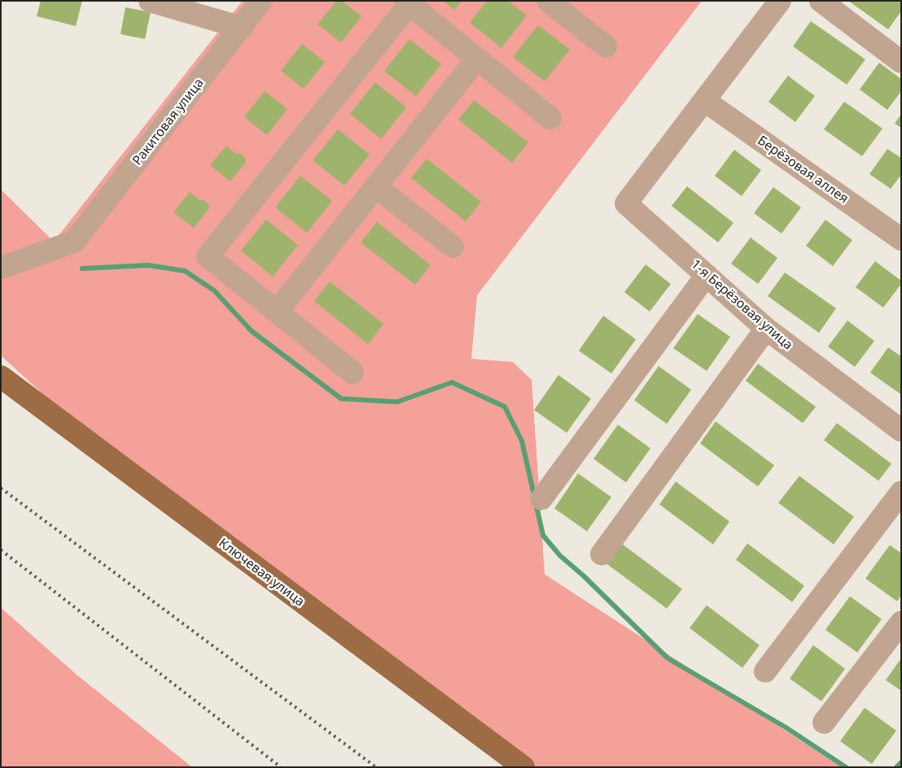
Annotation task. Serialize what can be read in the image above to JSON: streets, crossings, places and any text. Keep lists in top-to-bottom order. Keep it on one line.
{"streets":{"main road":["Ключевая улица"],"street":["Ракитовая улица","Берёзовая аллея","1-я Берёзовая улица"]},"crossings":[["Берёзовая аллея","1-я Берёзовая улица"]]}
